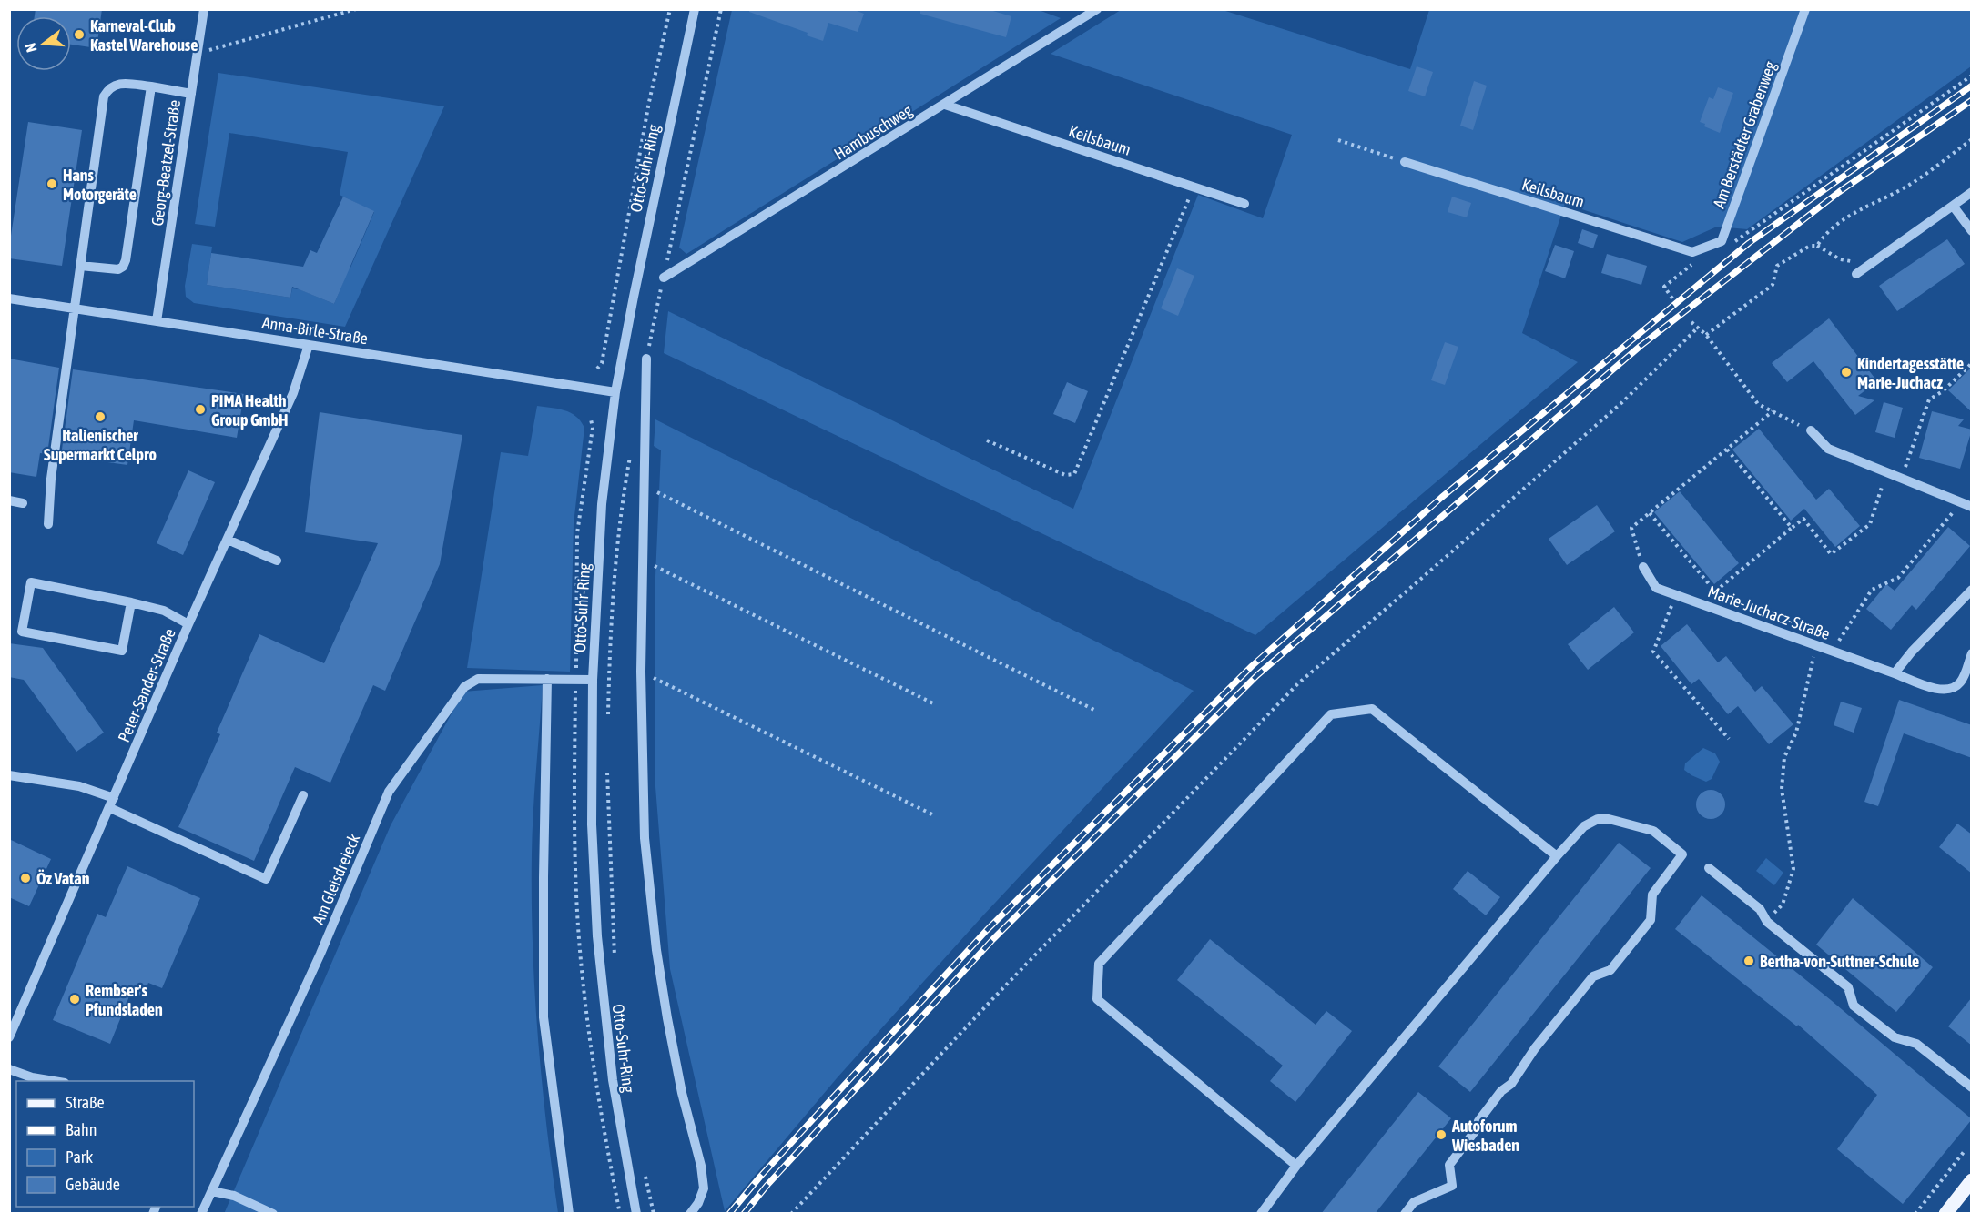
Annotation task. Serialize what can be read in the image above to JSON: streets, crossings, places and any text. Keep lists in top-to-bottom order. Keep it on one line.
{"streets":{"street":["Hambuschweg","Am Berstädter Grabenweg","Keilsbaum","Georg-Beatzel-Straße","Otto-Suhr-Ring","Anna-Birle-Straße","Marie-Juchacz-Straße","Peter-Sander-Straße","Am Gleisdreieck"]},"crossings":[["Hambuschweg","Keilsbaum"],["Am Berstädter Grabenweg","Keilsbaum"],["Georg-Beatzel-Straße","Anna-Birle-Straße"],["Otto-Suhr-Ring","Anna-Birle-Straße"],["Otto-Suhr-Ring","Am Gleisdreieck"],["Anna-Birle-Straße","Peter-Sander-Straße"]],"places":["Karneval-Club Kastel Warehouse","Hans Motorgeräte","Kindertagesstätte Marie-Juchacz","PIMA Health Group GmbH","Italienischer Supermarkt Celpro","Öz Vatan","Bertha-von-Suttner-Schule","Rembser's Pfundsladen","Autoforum Wiesbaden"],"legend":["Straße","Bahn","Park","Gebäude"],"north":"left"}
